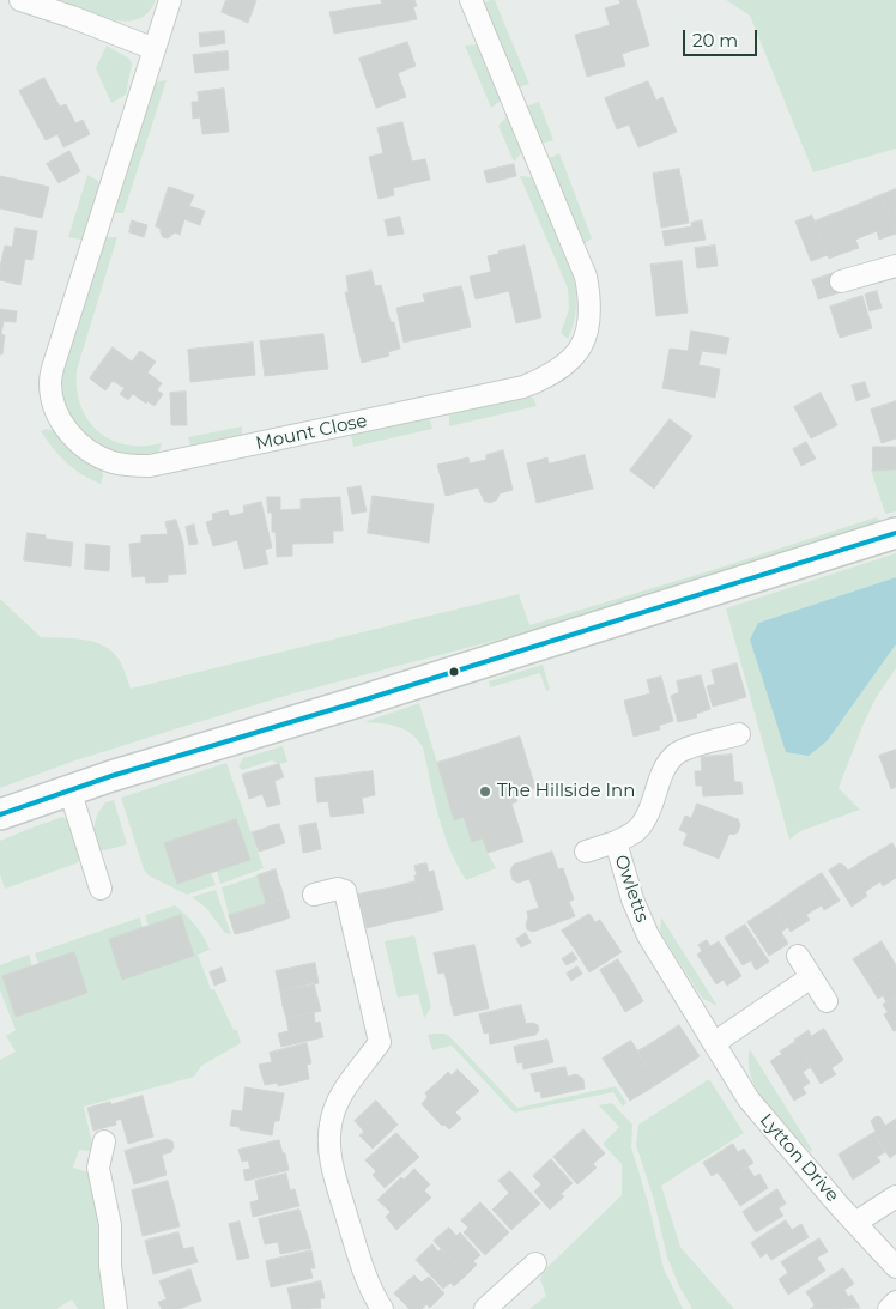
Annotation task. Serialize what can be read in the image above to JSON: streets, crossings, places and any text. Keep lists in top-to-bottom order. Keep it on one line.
{"streets":{"street":["Mount Close","Owletts","Lytton Drive"]},"crossings":[["Owletts","Lytton Drive"]],"places":["The Hillside Inn"],"scale_bar":"20 m"}
